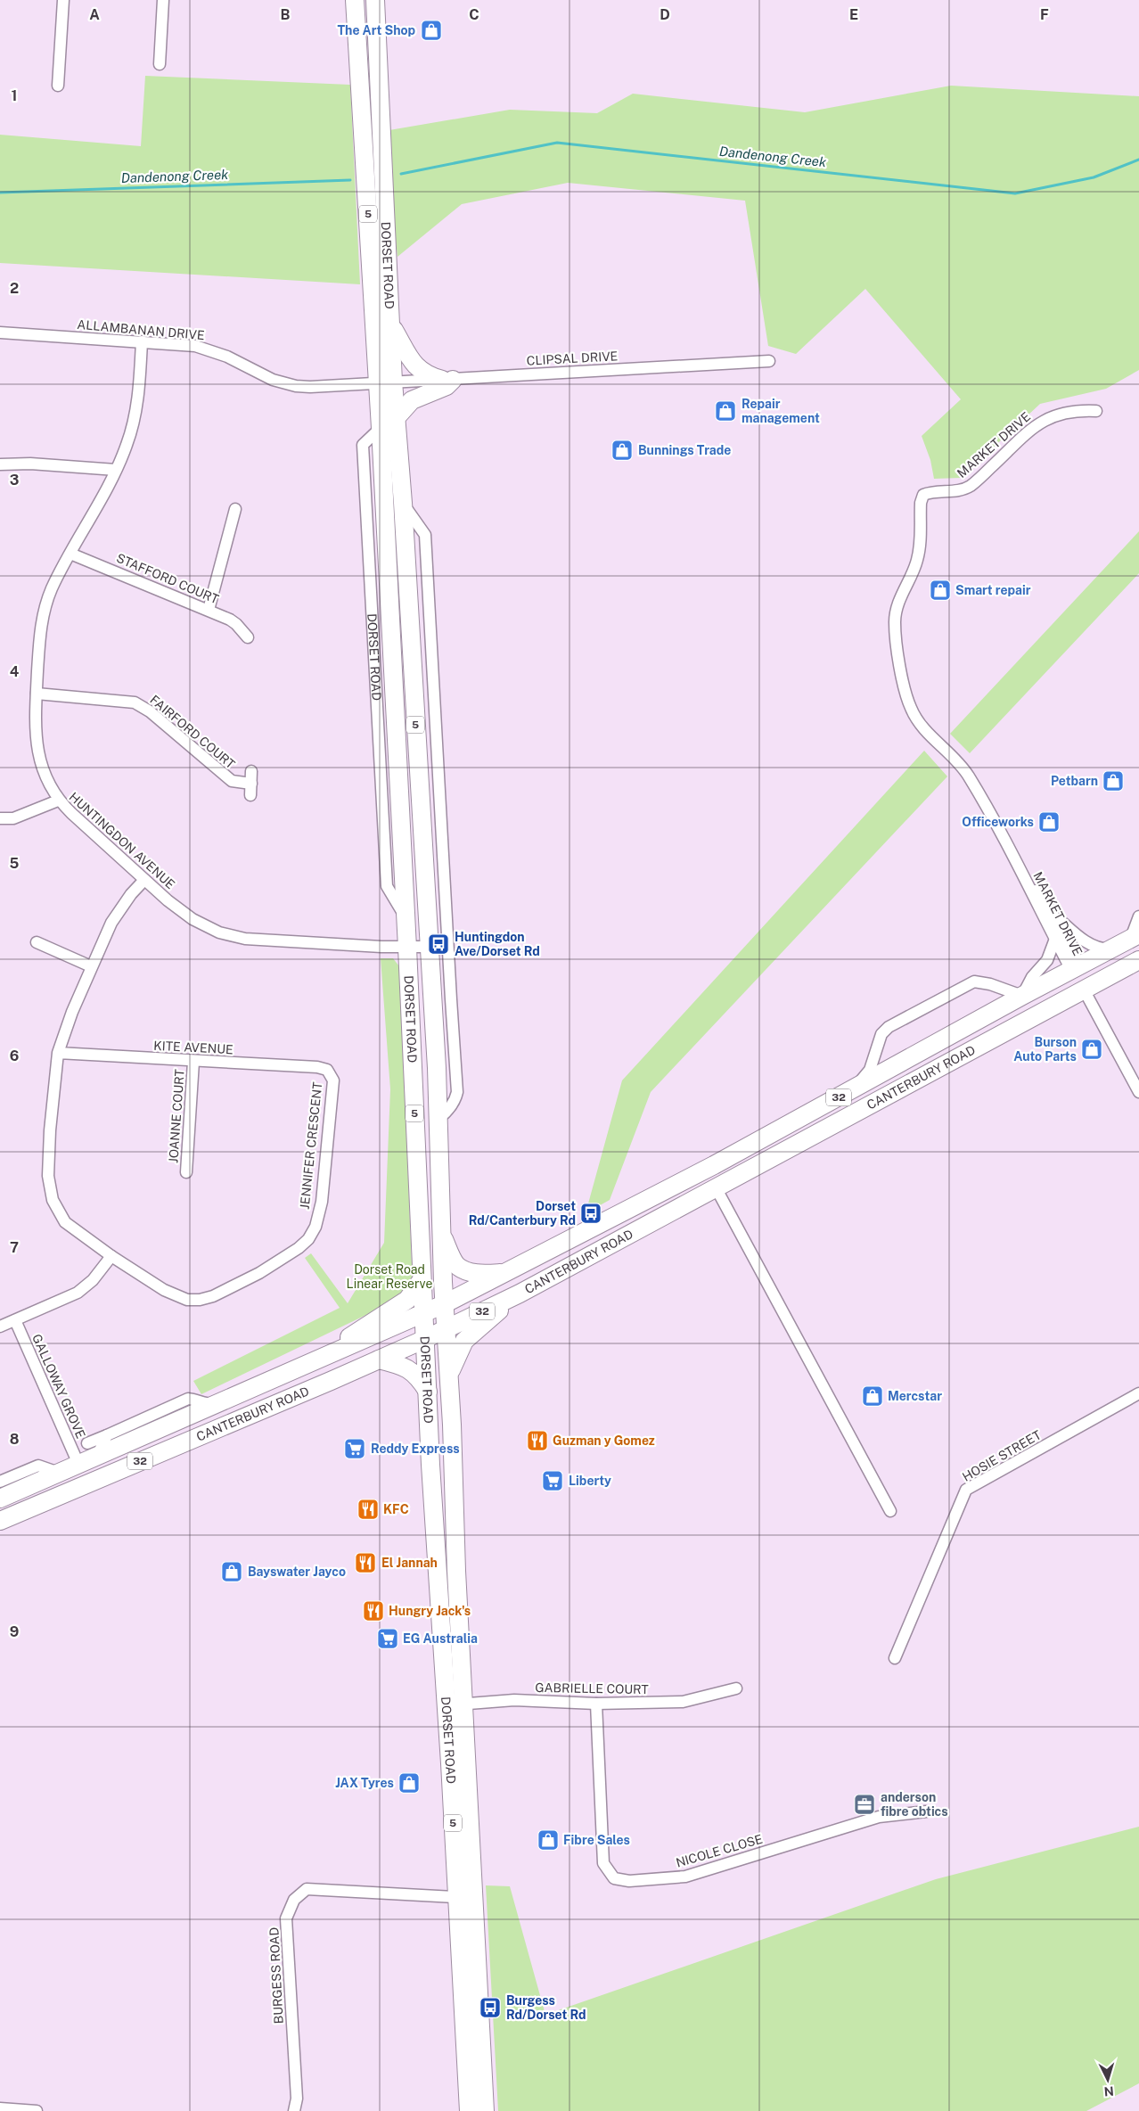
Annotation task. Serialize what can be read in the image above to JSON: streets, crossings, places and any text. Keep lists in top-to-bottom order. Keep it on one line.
{"streets":{"main road":["5","DORSET ROAD","CANTERBURY ROAD","32"],"street":["ALLAMBANAN DRIVE","CLIPSAL DRIVE","MARKET DRIVE","STAFFORD COURT","FAIRFORD COURT","HUNTINGDON AVENUE","KITE AVENUE","JOANNE COURT","JENNIFER CRESCENT","GALLOWAY GROVE","HOSIE STREET","GABRIELLE COURT","NICOLE CLOSE","BURGESS ROAD"]},"crossings":[["DORSET ROAD","ALLAMBANAN DRIVE"],["DORSET ROAD","CLIPSAL DRIVE"],["DORSET ROAD","HUNTINGDON AVENUE"],["DORSET ROAD","CANTERBURY ROAD"],["DORSET ROAD","GABRIELLE COURT"],["DORSET ROAD","BURGESS ROAD"],["ALLAMBANAN DRIVE","CLIPSAL DRIVE"],["ALLAMBANAN DRIVE","HUNTINGDON AVENUE"],["MARKET DRIVE","CANTERBURY ROAD"],["STAFFORD COURT","HUNTINGDON AVENUE"],["FAIRFORD COURT","HUNTINGDON AVENUE"],["HUNTINGDON AVENUE","JENNIFER CRESCENT"],["KITE AVENUE","JOANNE COURT"],["KITE AVENUE","JENNIFER CRESCENT"],["CANTERBURY ROAD","GALLOWAY GROVE"],["GABRIELLE COURT","NICOLE CLOSE"]],"water":["Dandenong Creek"],"parks":["Dorset Road Linear Reserve"],"places":{"shop":["The Art Shop","Repair management","Bunnings Trade","Smart repair","Petbarn","Officeworks","Burson Auto Parts","Mercstar","Bayswater Jayco","JAX Tyres","Fibre Sales"],"bus stop":["Huntingdon Ave/Dorset Rd","Dorset Rd/Canterbury Rd","Burgess Rd/Dorset Rd"],"restaurant":["Guzman y Gomez","KFC","El Jannah","Hungry Jack's"],"supermarket":["Reddy Express","Liberty","EG Australia"],"office":["anderson fibre obtics"]},"north":"bottom","grid":{"columns":["A","B","C","D","E","F"],"rows":["1","2","3","4","5","6","7","8","9"]}}
